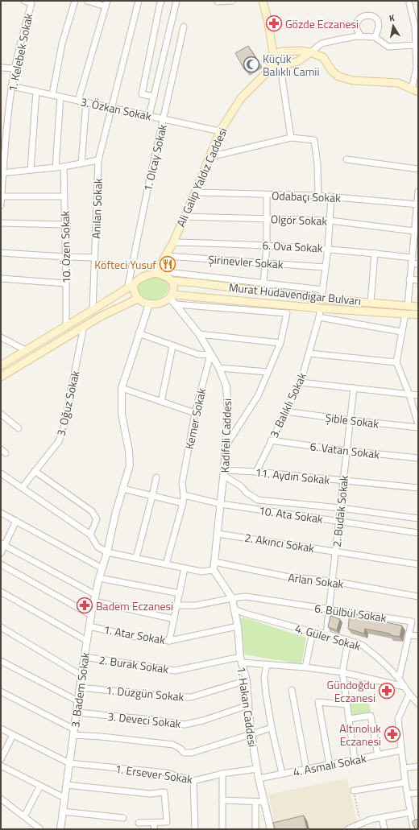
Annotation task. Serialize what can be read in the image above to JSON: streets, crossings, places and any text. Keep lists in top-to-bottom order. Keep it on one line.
{"streets":{"main road":["Ali Galip Yaldız Caddesi","Murat Hüdavendigar Bulvarı"],"street":["1. Kelebek Sokak","3. Özkan Sokak","1. Olcay Sokak","Odabaçı Sokak","Anılan Sokak","Olgör Sokak","6. Ova Sokak","10. Özen Sokak","Şirinevler Sokak","3. Oğuz Sokak","3. Balıklı Sokak","Kemer Sokak","Şible Sokak","Kadifeli Caddesi","6. Vatan Sokak","11. Aydın Sokak","2. Budak Sokak","10. Ata Sokak","2. Akıncı Sokak","Arlan Sokak","6. Bülbül Sokak","1. Atar Sokak","4. Güler Sokak","2. Burak Sokak","3. Badem Sokak","1. Düzgün Sokak","1. Hakan Caddesi","3. Deveci Sokak","4. Asmalı Sokak","1. Ersever Sokak"]},"crossings":[["1. Kelebek Sokak","3. Özkan Sokak"],["3. Özkan Sokak","1. Olcay Sokak"],["3. Özkan Sokak","Ali Galip Yaldız Caddesi"],["3. Özkan Sokak","Anılan Sokak"],["Ali Galip Yaldız Caddesi","Odabaçı Sokak"],["Ali Galip Yaldız Caddesi","Olgör Sokak"],["Ali Galip Yaldız Caddesi","6. Ova Sokak"],["Ali Galip Yaldız Caddesi","Şirinevler Sokak"],["Ali Galip Yaldız Caddesi","Murat Hüdavendigar Bulvarı"],["Ali Galip Yaldız Caddesi","Kadifeli Caddesi"],["Murat Hüdavendigar Bulvarı","3. Balıklı Sokak"],["Murat Hüdavendigar Bulvarı","Kadifeli Caddesi"],["3. Balıklı Sokak","Şible Sokak"],["3. Balıklı Sokak","6. Vatan Sokak"],["3. Balıklı Sokak","11. Aydın Sokak"],["Kemer Sokak","Kadifeli Caddesi"],["Kemer Sokak","10. Ata Sokak"],["Şible Sokak","2. Budak Sokak"],["Kadifeli Caddesi","11. Aydın Sokak"],["Kadifeli Caddesi","10. Ata Sokak"],["Kadifeli Caddesi","2. Akıncı Sokak"],["Kadifeli Caddesi","Arlan Sokak"],["Kadifeli Caddesi","1. Hakan Caddesi"],["6. Vatan Sokak","2. Budak Sokak"],["11. Aydın Sokak","2. Budak Sokak"],["2. Budak Sokak","10. Ata Sokak"],["2. Budak Sokak","2. Akıncı Sokak"],["2. Budak Sokak","Arlan Sokak"],["2. Budak Sokak","6. Bülbül Sokak"],["2. Budak Sokak","4. Güler Sokak"],["6. Bülbül Sokak","4. Güler Sokak"],["6. Bülbül Sokak","1. Hakan Caddesi"],["1. Atar Sokak","3. Badem Sokak"],["1. Atar Sokak","1. Hakan Caddesi"],["4. Güler Sokak","2. Burak Sokak"],["4. Güler Sokak","1. Hakan Caddesi"],["2. Burak Sokak","3. Badem Sokak"],["2. Burak Sokak","1. Hakan Caddesi"],["3. Badem Sokak","1. Düzgün Sokak"],["3. Badem Sokak","3. Deveci Sokak"],["3. Badem Sokak","1. Ersever Sokak"],["1. Düzgün Sokak","1. Hakan Caddesi"],["1. Hakan Caddesi","3. Deveci Sokak"],["1. Hakan Caddesi","4. Asmalı Sokak"],["1. Hakan Caddesi","1. Ersever Sokak"]],"places":{"pharmacy":["Gözde Eczanesi","Badem Eczanesi","Gündoğdu Eczanesi","Altınoluk Eczanesi"],"mosque":["Küçük Balıklı Camii"],"restaurant":["Köfteci Yusuf"]},"north":"top"}
